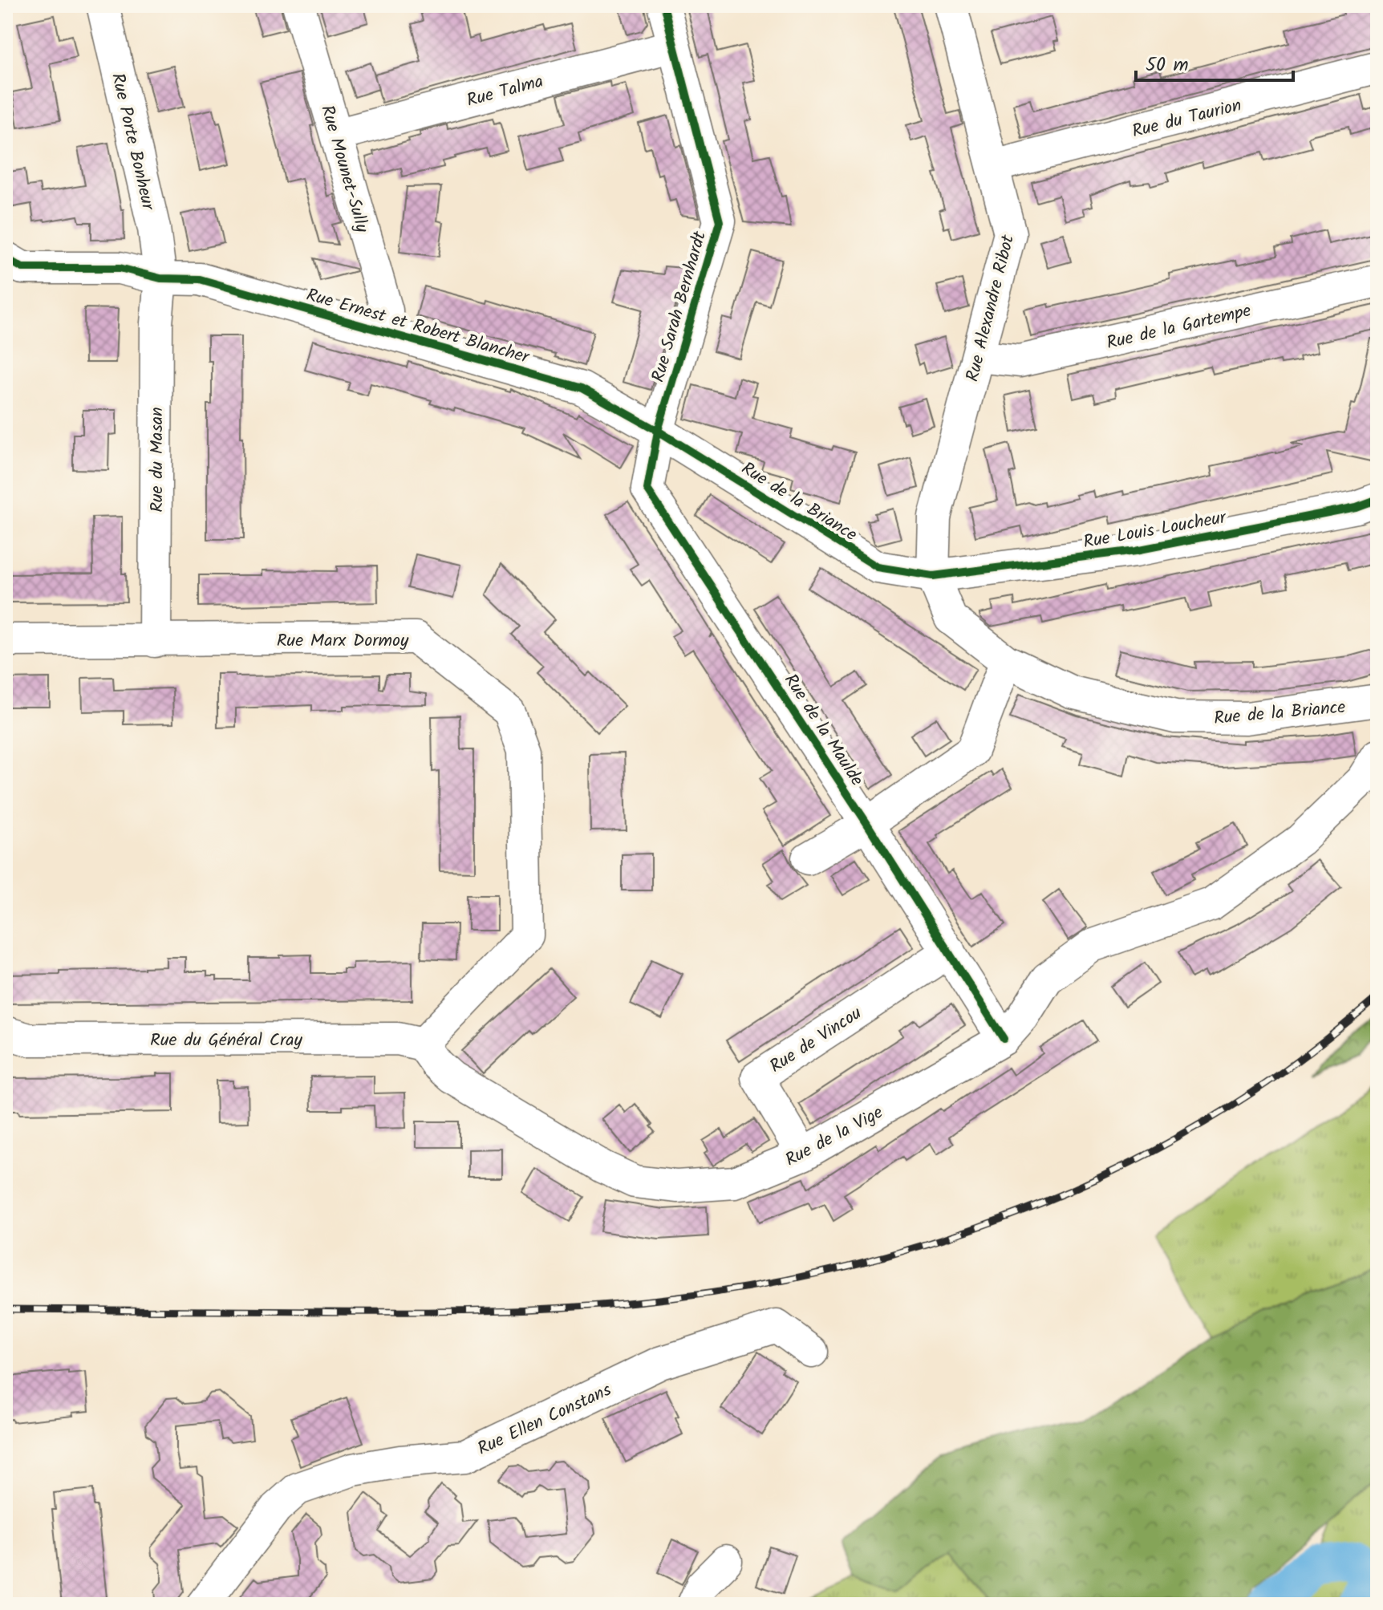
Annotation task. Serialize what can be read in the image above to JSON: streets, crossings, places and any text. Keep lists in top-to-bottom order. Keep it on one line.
{"streets":{"street":["Rue Talma","Rue du Taurion","Rue Porte Bonheur","Rue Mounet-Sully","Rue Sarah Bernhardt","Rue Alexandre Ribot","Rue Ernest et Robert Blancher","Rue de la Gartempe","Rue du Masan","Rue de la Briance","Rue Louis Loucheur","Rue Marx Dormoy","Rue de la Maulde","Rue du Général Cray","Rue de Vincou","Rue de la Vige","Rue Ellen Constans"]},"crossings":[["Rue Talma","Rue Mounet-Sully"],["Rue Talma","Rue Sarah Bernhardt"],["Rue du Taurion","Rue Alexandre Ribot"],["Rue Porte Bonheur","Rue Ernest et Robert Blancher"],["Rue Porte Bonheur","Rue du Masan"],["Rue Mounet-Sully","Rue Ernest et Robert Blancher"],["Rue Sarah Bernhardt","Rue Ernest et Robert Blancher"],["Rue Sarah Bernhardt","Rue de la Briance"],["Rue Sarah Bernhardt","Rue de la Maulde"],["Rue Alexandre Ribot","Rue de la Gartempe"],["Rue Alexandre Ribot","Rue de la Briance"],["Rue Alexandre Ribot","Rue Louis Loucheur"],["Rue Ernest et Robert Blancher","Rue du Masan"],["Rue Ernest et Robert Blancher","Rue de la Briance"],["Rue Ernest et Robert Blancher","Rue de la Maulde"],["Rue du Masan","Rue Marx Dormoy"],["Rue de la Briance","Rue Louis Loucheur"],["Rue de la Briance","Rue de la Maulde"],["Rue Marx Dormoy","Rue du Général Cray"],["Rue Marx Dormoy","Rue de la Vige"],["Rue de la Maulde","Rue de Vincou"],["Rue de la Maulde","Rue de la Vige"],["Rue du Général Cray","Rue de la Vige"],["Rue de Vincou","Rue de la Vige"]],"scale_bar":"50 m"}
